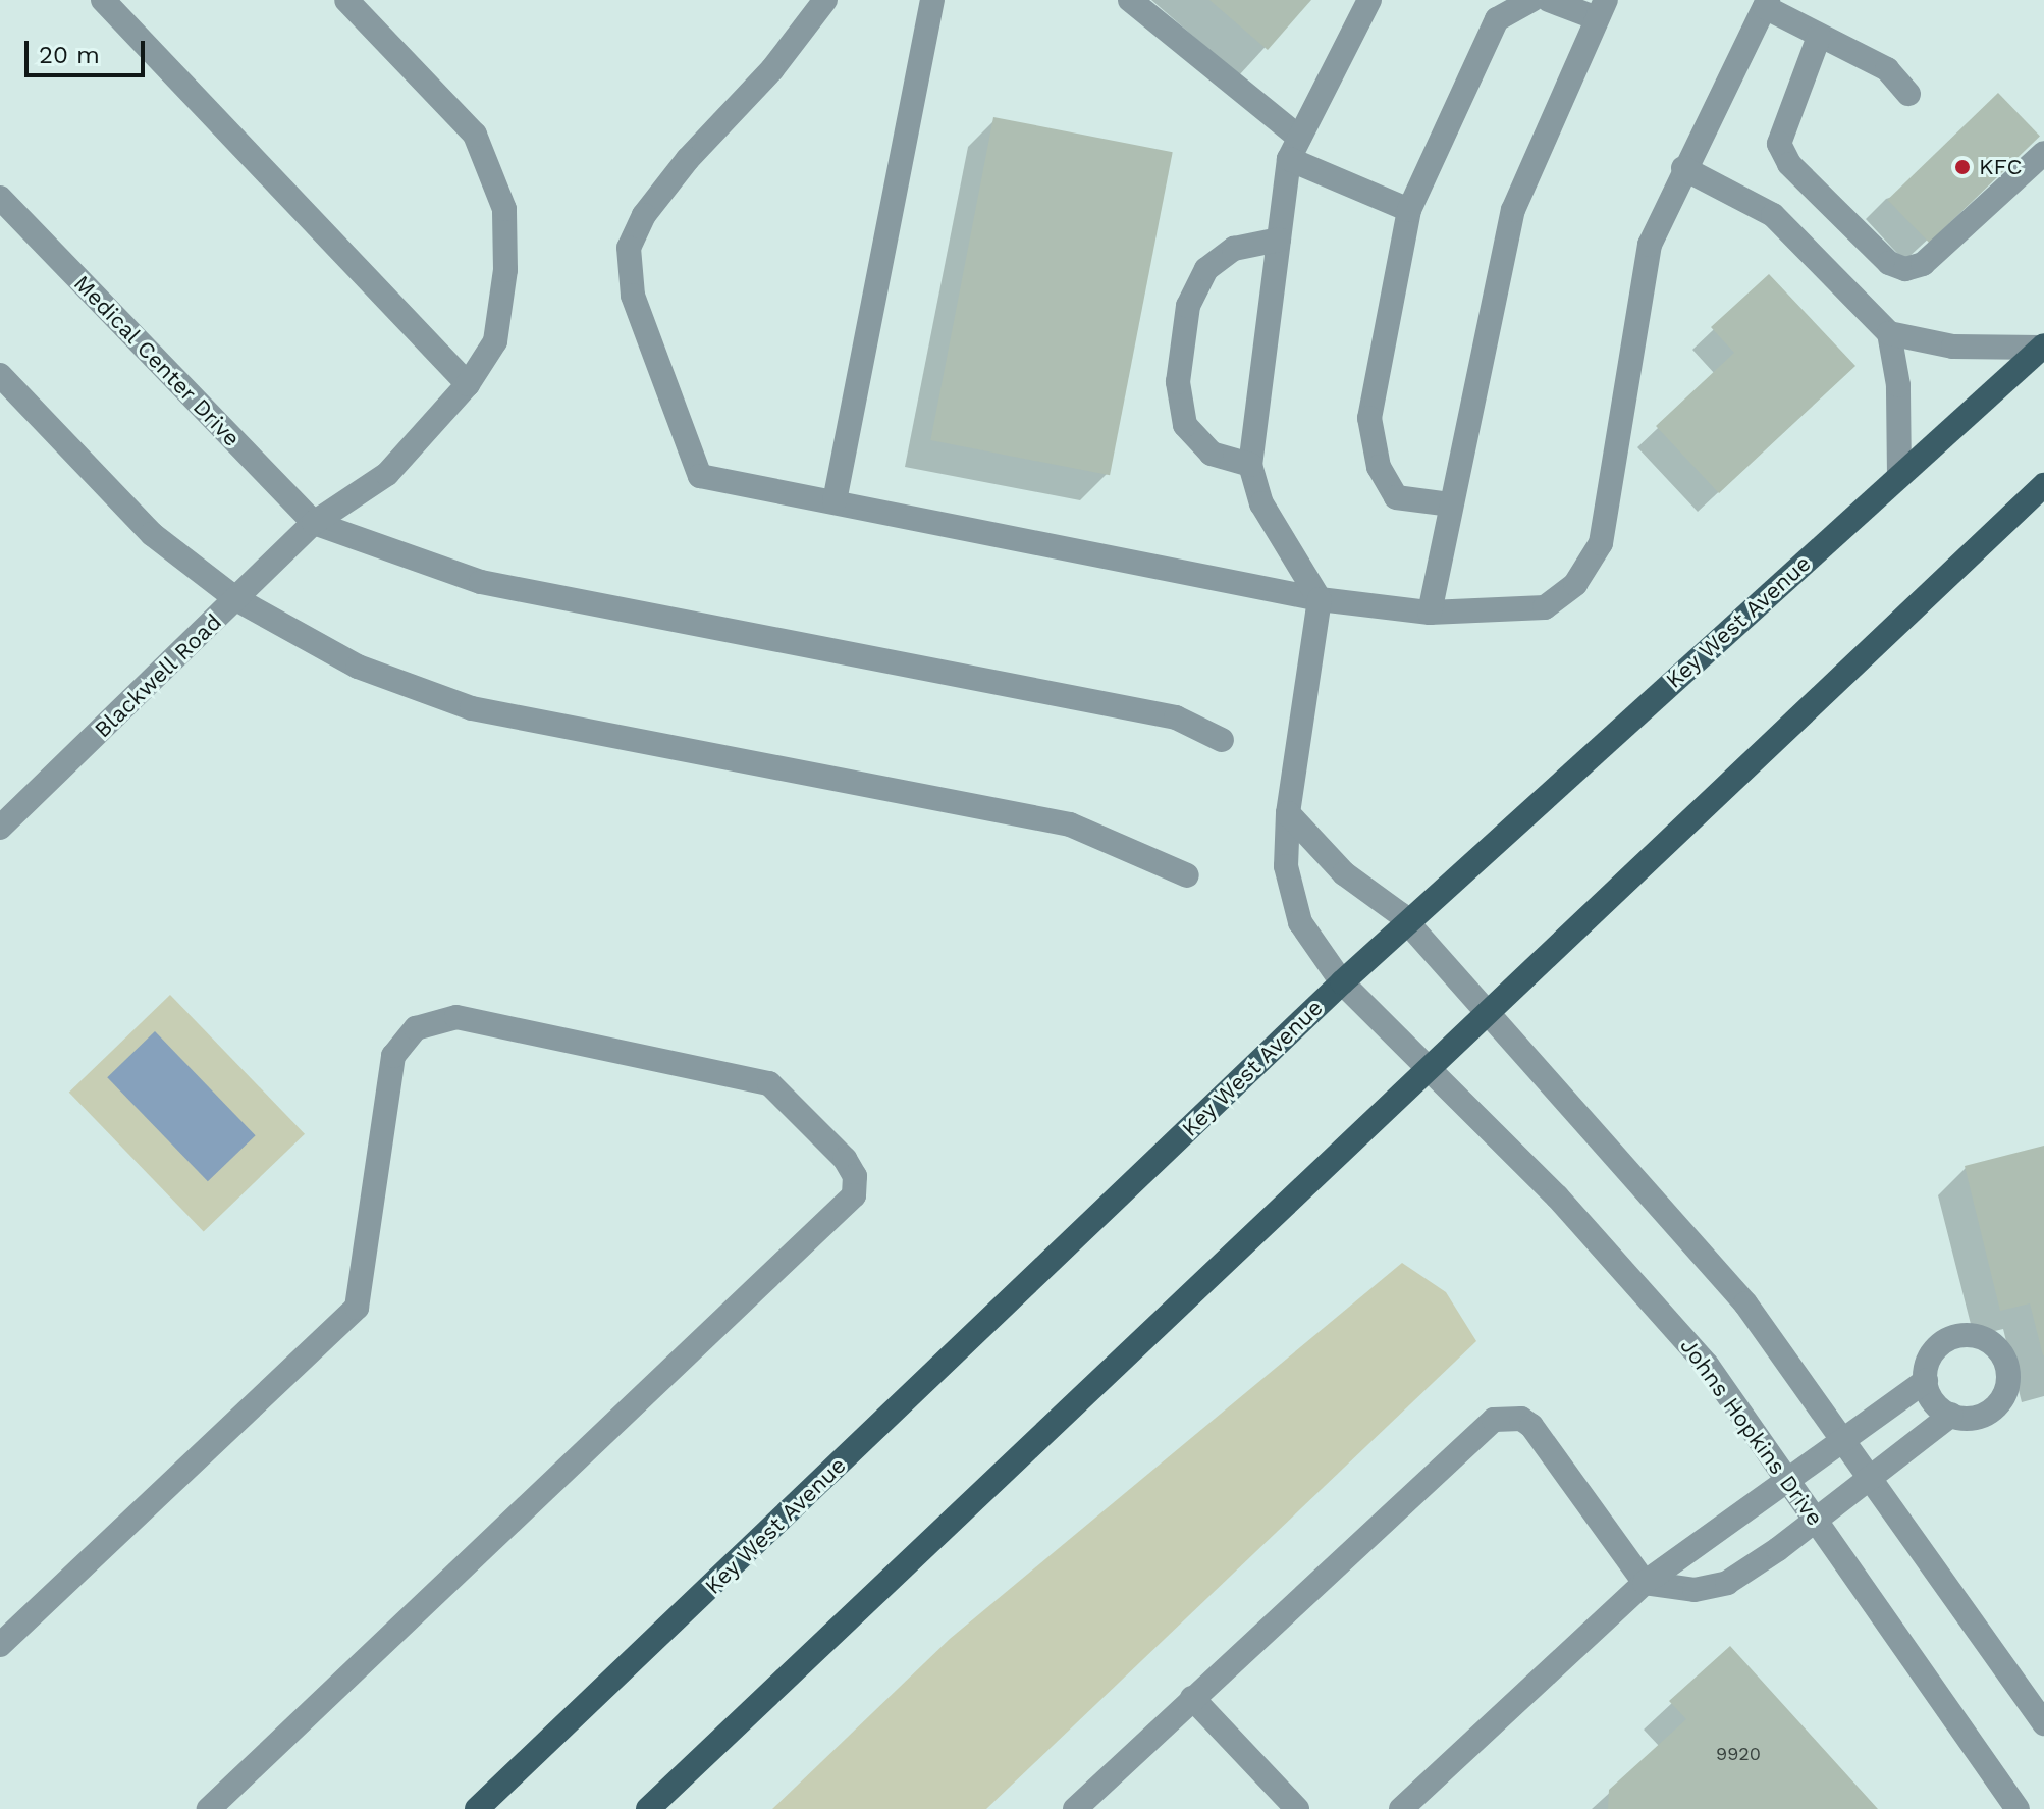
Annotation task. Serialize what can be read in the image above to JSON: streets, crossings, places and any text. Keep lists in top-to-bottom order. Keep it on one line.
{"streets":{"main road":["Key West Avenue"],"street":["Medical Center Drive","Blackwell Road","Johns Hopkins Drive"]},"crossings":[["Medical Center Drive","Blackwell Road"],["Key West Avenue","Johns Hopkins Drive"]],"places":["KFC"],"house_numbers":["9920"],"scale_bar":"20 m"}
